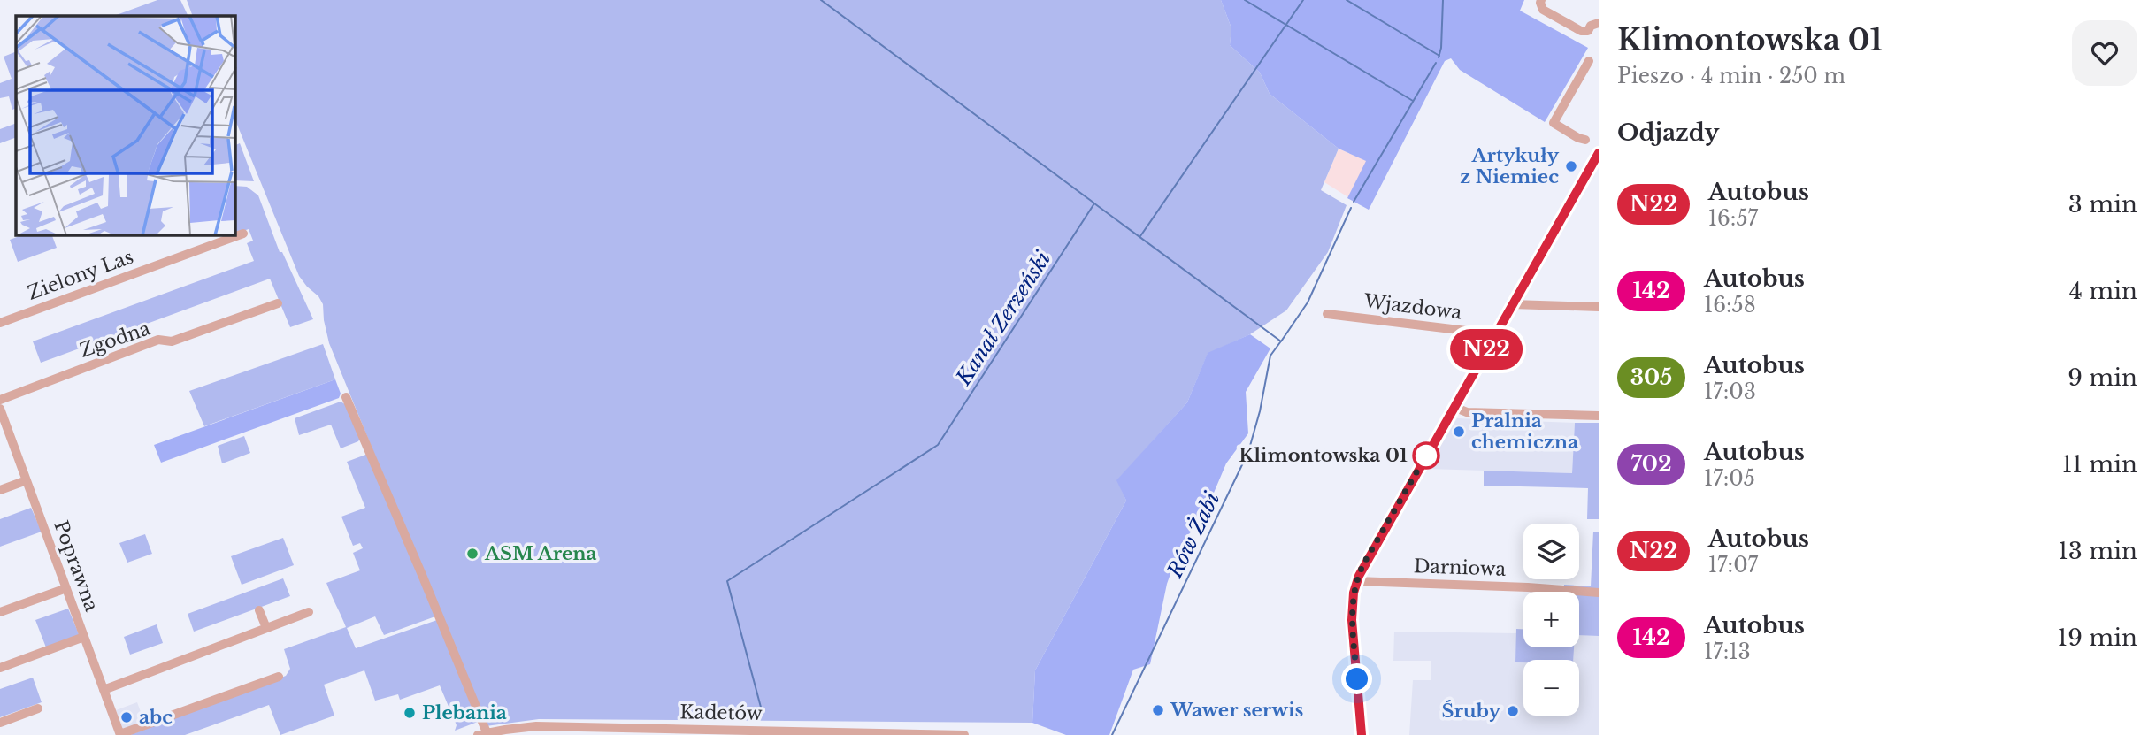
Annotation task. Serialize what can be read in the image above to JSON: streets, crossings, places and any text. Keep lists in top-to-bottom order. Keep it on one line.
{"streets":{"street":["Zielony Las","Wjazdowa","Zgodna","Poprawna","Darniowa","Kadetów"]},"water":["Kanał Zerzeński","Rów Żabi"],"places":["Artykuły z Niemiec","Pralnia chemiczna","Klimontowska 01","ASM Arena","Wawer serwis","Śruby","Plebania","abc"],"lines":["bus line N22"],"page":{"on_map":"N22","heading":[["Klimontowska 01","Pieszo · 4 min · 250 m"],"Odjazdy"],"list":[{"mark":"N22","name":"Autobus","note":"16:57","value":"3 min"},{"mark":"142","name":"Autobus","note":"16:58","value":"4 min"},{"mark":"305","name":"Autobus","note":"17:03","value":"9 min"},{"mark":"702","name":"Autobus","note":"17:05","value":"11 min"},{"mark":"N22","name":"Autobus","note":"17:07","value":"13 min"},{"mark":"142","name":"Autobus","note":"17:13","value":"19 min"}],"map_buttons":["+","−"]}}
